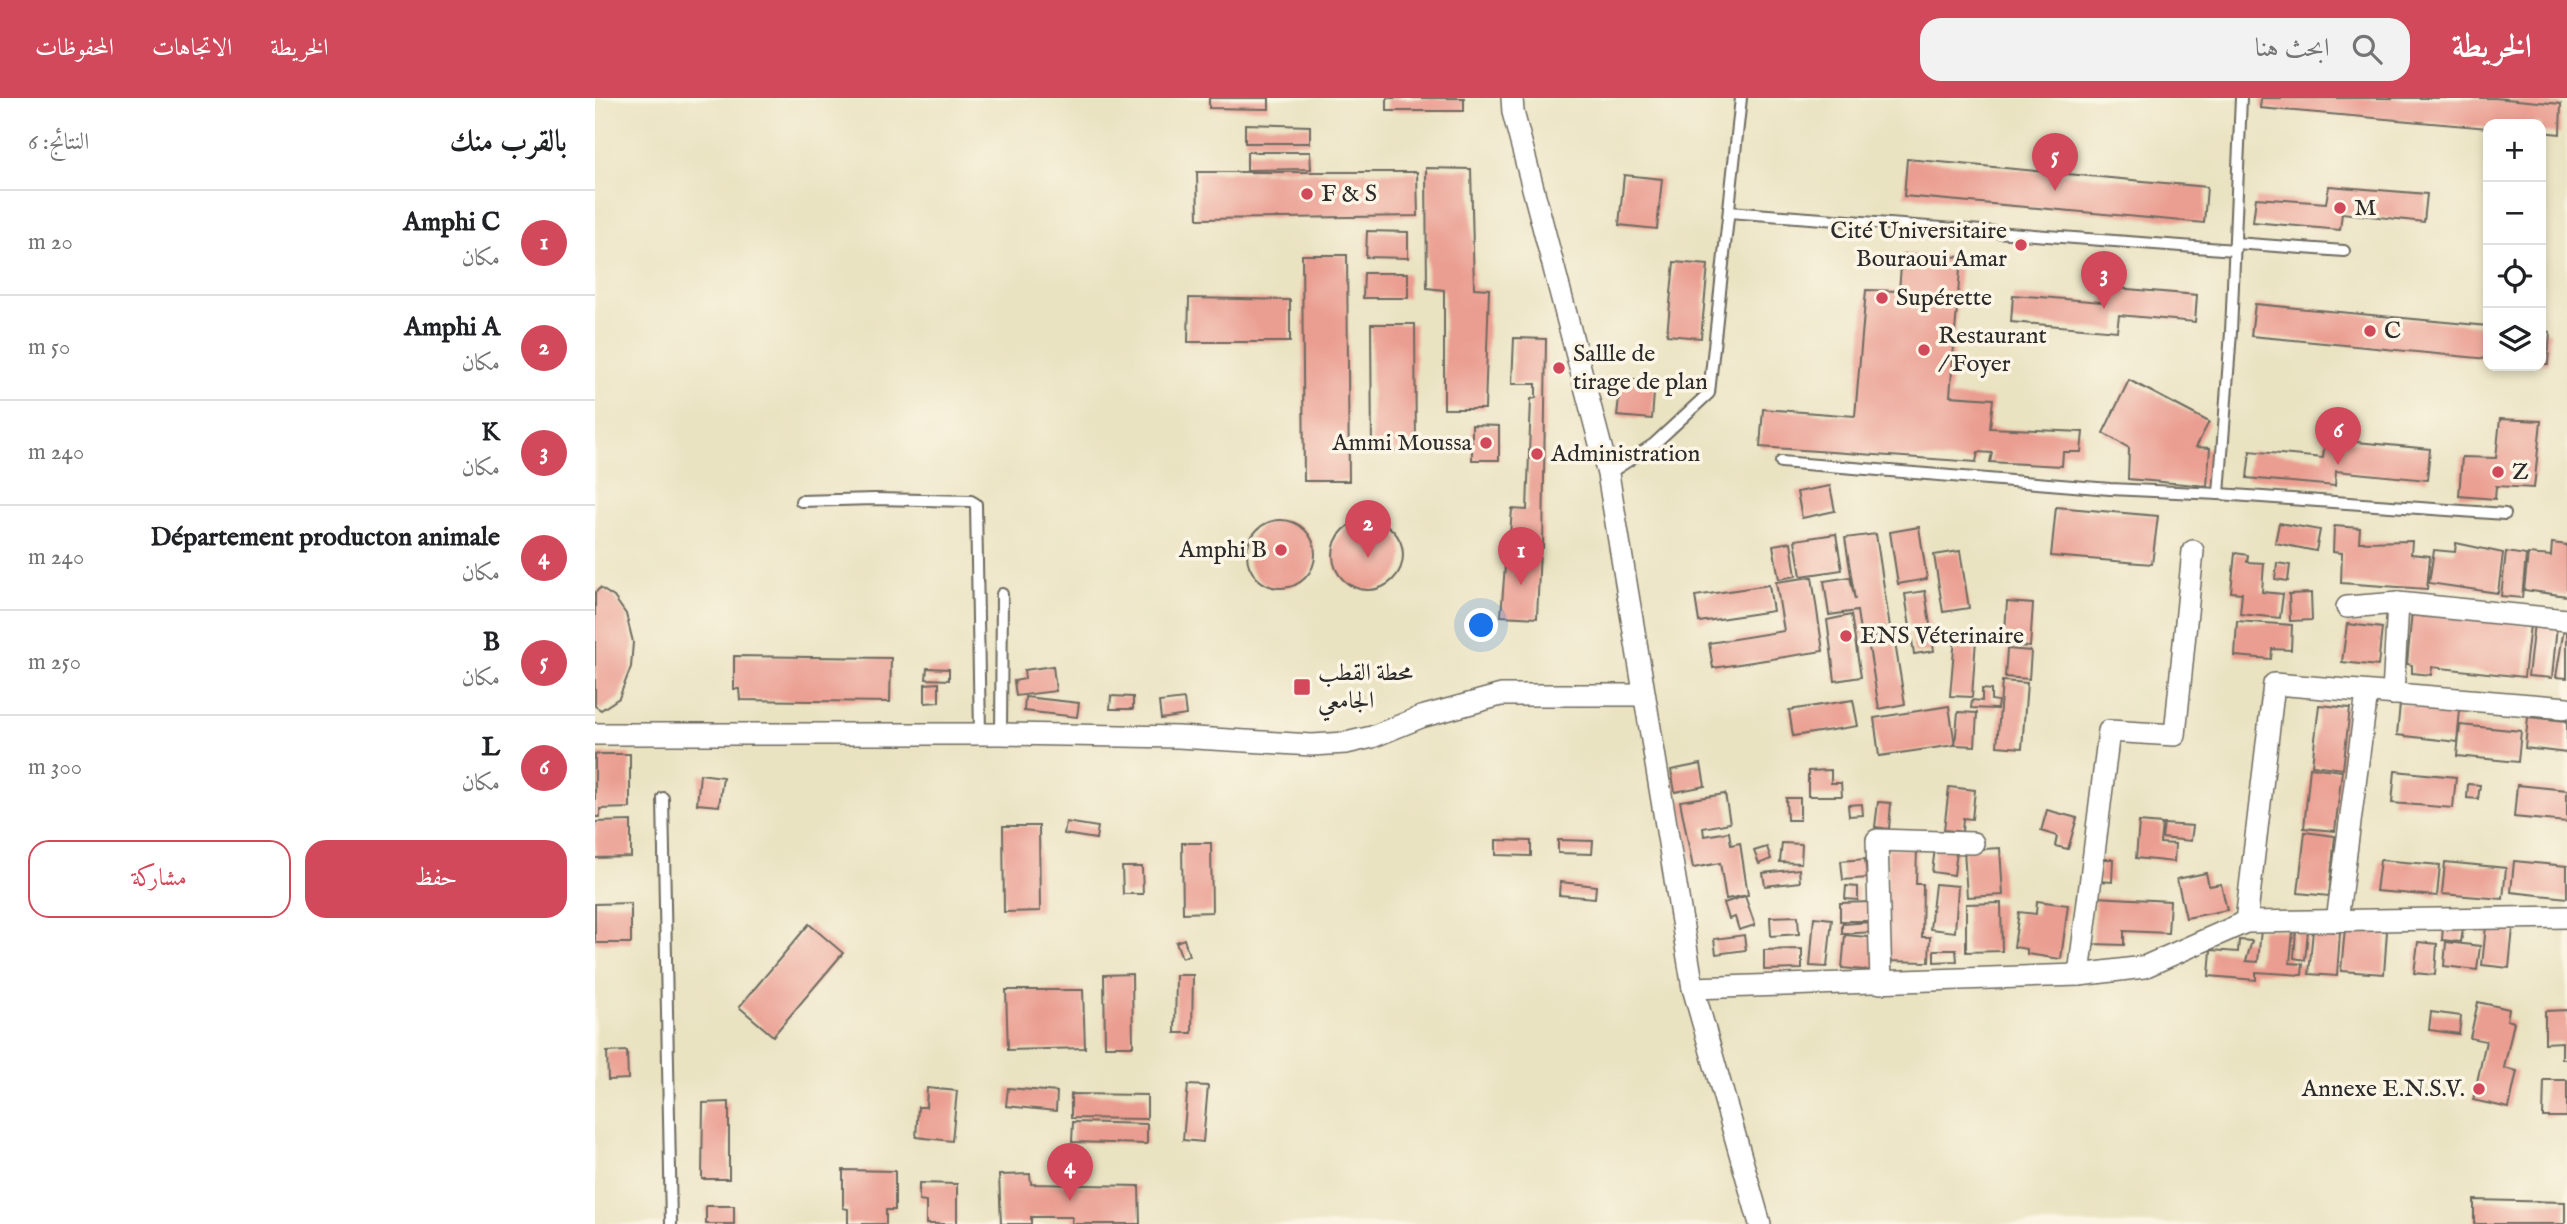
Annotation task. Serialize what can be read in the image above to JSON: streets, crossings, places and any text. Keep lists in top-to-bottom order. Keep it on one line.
{"places":{"other":["F & S","M","Cité Universitaire Bouraoui Amar","Supérette","C","Restaurant / Foyer","Sallle de tirage de plan","Ammi Moussa","Administration","Z","Amphi B","ENS Véterinaire","Annexe E.N.S.V."],"transit":["محطة القطب الجامعي"]},"page":{"header":"الخريطة","search":"ابحث هنا","nav":["الخريطة","الاتجاهات","المحفوظات"],"heading":["بالقرب منك","النتائج: 6"],"map_buttons":["+","−"],"pins":["5","3","6","2","1","4"],"list":[{"mark":"1","name":"Amphi C","note":"مكان","value":"20 m"},{"mark":"2","name":"Amphi A","note":"مكان","value":"50 m"},{"mark":"3","name":"K","note":"مكان","value":"240 m"},{"mark":"4","name":"Département producton animale","note":"مكان","value":"240 m"},{"mark":"5","name":"B","note":"مكان","value":"250 m"},{"mark":"6","name":"L","note":"مكان","value":"300 m"}],"buttons":["حفظ","مشاركة"]}}
